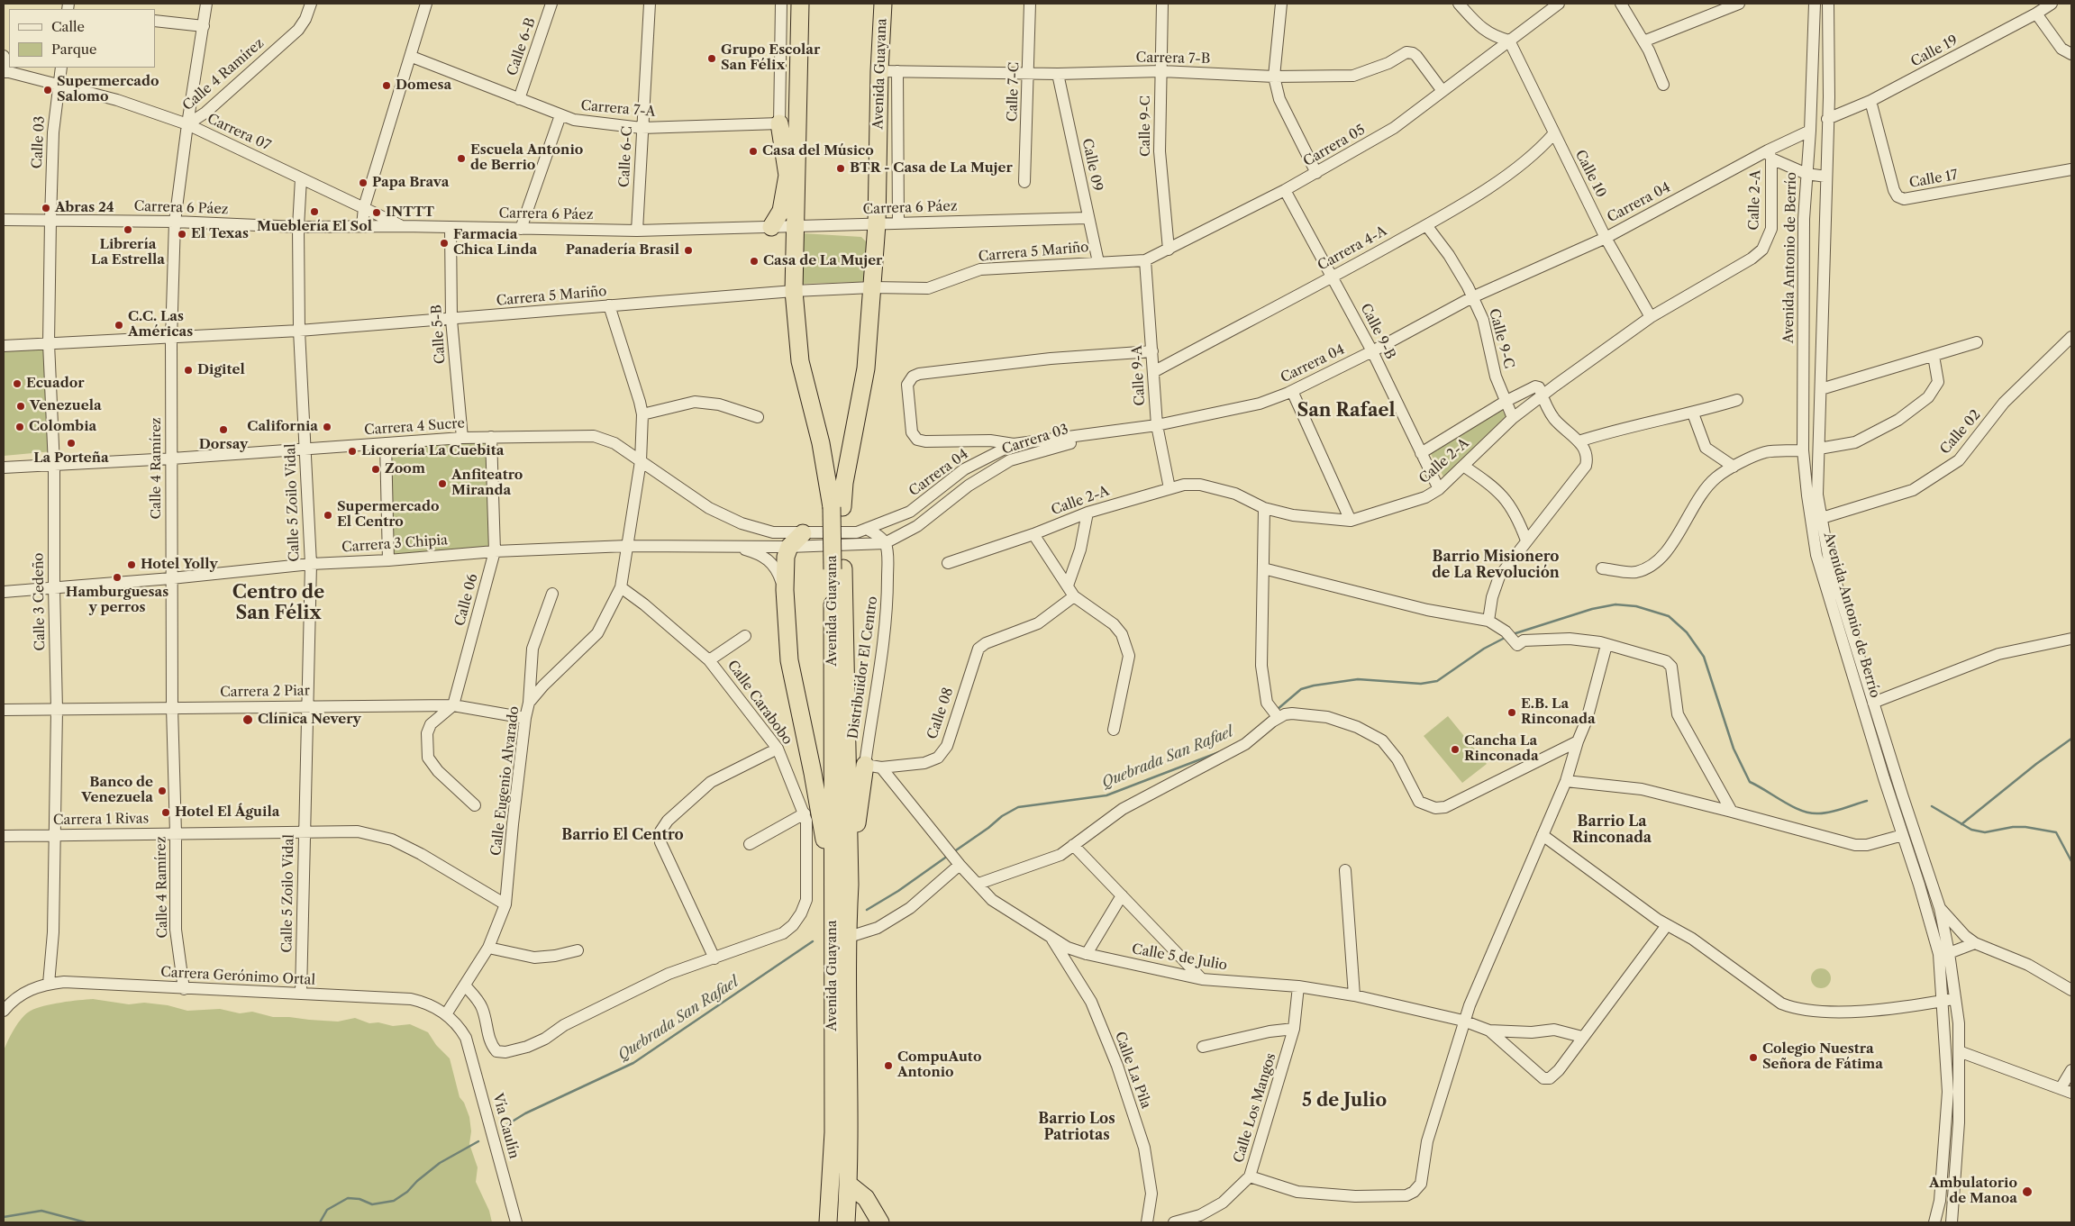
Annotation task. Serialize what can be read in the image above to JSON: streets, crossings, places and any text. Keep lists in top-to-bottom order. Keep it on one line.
{"streets":{"highway":["Avenida Guayana"],"street":["Calle 6-B","Calle 19","Carrera 7-B","Calle 4 Ramírez","Calle 7-C","Carrera 7-A","Calle 9-C","Carrera 07","Calle 03","Carrera 05","Calle 6-C","Calle 09","Calle 10","Calle 17","Calle 2-A","Carrera 04","Carrera 6 Páez","Carrera 4-A","Carrera 5 Mariño","Avenida Antonio de Berrío","Calle 9-B","Calle 5-B","Calle 9-A","Carrera 4 Sucre","Calle 02","Carrera 03","Calle 5 Zoilo Vidal","Carrera 3 Chipia","Calle 06","Calle 3 Cedeño","Distribuidor El Centro","Carrera 2 Piar","Calle Carabobo","Calle 08","Calle Eugenio Alvarado","Carrera 1 Rivas","Calle 5 de Julio","Carrera Gerónimo Ortal","Calle La Pila","Calle Los Mangos","Vía Caulín"]},"crossings":[["Calle 6-B","Carrera 7-A"],["Calle 19","Calle 17"],["Calle 19","Avenida Antonio de Berrío"],["Carrera 7-B","Avenida Guayana"],["Carrera 7-B","Calle 7-C"],["Carrera 7-B","Calle 9-C"],["Carrera 7-B","Carrera 05"],["Carrera 7-B","Calle 09"],["Avenida Guayana","Carrera 6 Páez"],["Avenida Guayana","Carrera 5 Mariño"],["Calle 4 Ramírez","Carrera 07"],["Calle 4 Ramírez","Carrera 6 Páez"],["Calle 4 Ramírez","Carrera 5 Mariño"],["Calle 4 Ramírez","Carrera 4 Sucre"],["Calle 4 Ramírez","Carrera 3 Chipia"],["Calle 4 Ramírez","Carrera 2 Piar"],["Calle 4 Ramírez","Carrera 1 Rivas"],["Calle 4 Ramírez","Carrera Gerónimo Ortal"],["Carrera 7-A","Calle 6-C"],["Calle 9-C","Carrera 05"],["Calle 9-C","Calle 2-A"],["Calle 9-C","Carrera 04"],["Calle 9-C","Carrera 4-A"],["Carrera 07","Calle 03"],["Carrera 07","Carrera 6 Páez"],["Carrera 07","Calle 5 Zoilo Vidal"],["Calle 03","Carrera 6 Páez"],["Calle 03","Calle 3 Cedeño"],["Carrera 05","Calle 09"],["Carrera 05","Calle 10"],["Carrera 05","Carrera 5 Mariño"],["Carrera 05","Calle 9-B"],["Carrera 05","Calle 9-A"],["Calle 6-C","Carrera 6 Páez"],["Calle 09","Carrera 6 Páez"],["Calle 09","Carrera 5 Mariño"],["Calle 10","Calle 2-A"],["Calle 10","Carrera 04"],["Calle 10","Carrera 4-A"],["Calle 2-A","Carrera 04"],["Calle 2-A","Calle 9-B"],["Calle 2-A","Calle 9-A"],["Carrera 04","Avenida Antonio de Berrío"],["Carrera 04","Calle 9-B"],["Carrera 04","Calle 9-A"],["Carrera 04","Carrera 4 Sucre"],["Carrera 04","Carrera 03"],["Carrera 6 Páez","Calle 5-B"],["Carrera 6 Páez","Calle 5 Zoilo Vidal"],["Carrera 6 Páez","Calle 3 Cedeño"],["Carrera 4-A","Calle 9-B"],["Carrera 4-A","Calle 9-A"],["Carrera 5 Mariño","Calle 5-B"],["Carrera 5 Mariño","Calle 5 Zoilo Vidal"],["Carrera 5 Mariño","Calle 3 Cedeño"],["Carrera 5 Mariño","Calle Eugenio Alvarado"],["Avenida Antonio de Berrío","Calle 02"],["Calle 5-B","Carrera 4 Sucre"],["Carrera 4 Sucre","Calle 5 Zoilo Vidal"],["Carrera 4 Sucre","Calle 06"],["Carrera 4 Sucre","Calle 3 Cedeño"],["Carrera 4 Sucre","Calle Eugenio Alvarado"],["Carrera 03","Carrera 3 Chipia"],["Carrera 03","Distribuidor El Centro"],["Calle 5 Zoilo Vidal","Carrera 3 Chipia"],["Calle 5 Zoilo Vidal","Carrera 2 Piar"],["Calle 5 Zoilo Vidal","Carrera 1 Rivas"],["Calle 5 Zoilo Vidal","Carrera Gerónimo Ortal"],["Carrera 3 Chipia","Calle 06"],["Carrera 3 Chipia","Calle 3 Cedeño"],["Carrera 3 Chipia","Calle Eugenio Alvarado"],["Calle 06","Carrera 2 Piar"],["Calle 3 Cedeño","Carrera 2 Piar"],["Calle 3 Cedeño","Carrera 1 Rivas"],["Calle 3 Cedeño","Carrera Gerónimo Ortal"],["Carrera 2 Piar","Calle Eugenio Alvarado"],["Calle Carabobo","Calle Eugenio Alvarado"],["Calle 08","Calle 5 de Julio"],["Calle Eugenio Alvarado","Carrera 1 Rivas"],["Calle Eugenio Alvarado","Carrera Gerónimo Ortal"],["Calle 5 de Julio","Calle La Pila"],["Calle 5 de Julio","Calle Los Mangos"],["Carrera Gerónimo Ortal","Vía Caulín"]],"districts":["San Rafael","Barrio Misionero de La Revolución","Centro de San Félix","Barrio La Rinconada","Barrio El Centro","5 de Julio","Barrio Los Patriotas"],"water":["Quebrada San Rafael"],"places":["Grupo Escolar San Félix","Domesa","Supermercado Salomo","Casa del Músico","Escuela Antonio de Berrio","BTR - Casa de La Mujer","Papa Brava","Abras 24","Mueblería El Sol","INTTT","Librería La Estrella","El Texas","Farmacia Chica Linda","Panadería Brasil","Casa de La Mujer","C.C. Las Américas","Digitel","Ecuador","Venezuela","Colombia","California","Dorsay","La Porteña","Licorería La Cuebita","Zoom","Anfiteatro Miranda","Supermercado El Centro","Hotel Yolly","Hamburguesas y perros","E.B. La Rinconada","Clínica Nevery","Cancha La Rinconada","Banco de Venezuela","Hotel El Águila","Colegio Nuestra Señora de Fátima","CompuAuto Antonio","Ambulatorio de Manoa"],"legend":["Calle","Parque"]}
